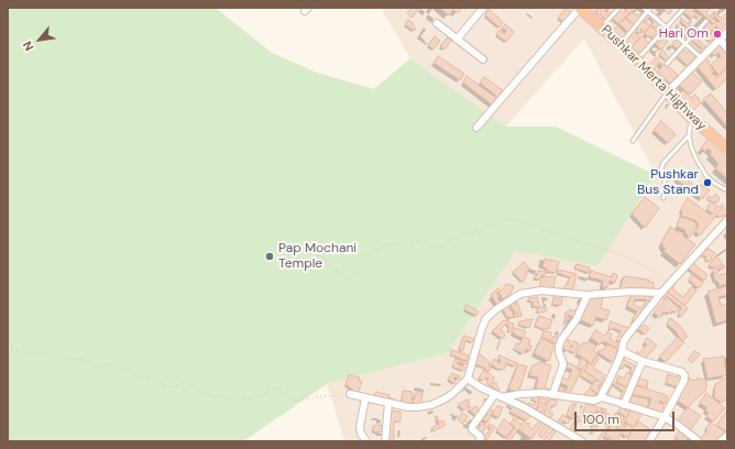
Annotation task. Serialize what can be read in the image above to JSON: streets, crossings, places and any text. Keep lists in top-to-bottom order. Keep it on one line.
{"streets":{"highway":["Pushkar Merta Highway"]},"places":["Hari Om","Pushkar Bus Stand","Pap Mochani Temple"],"scale_bar":"100 m","north":"bottom left"}
